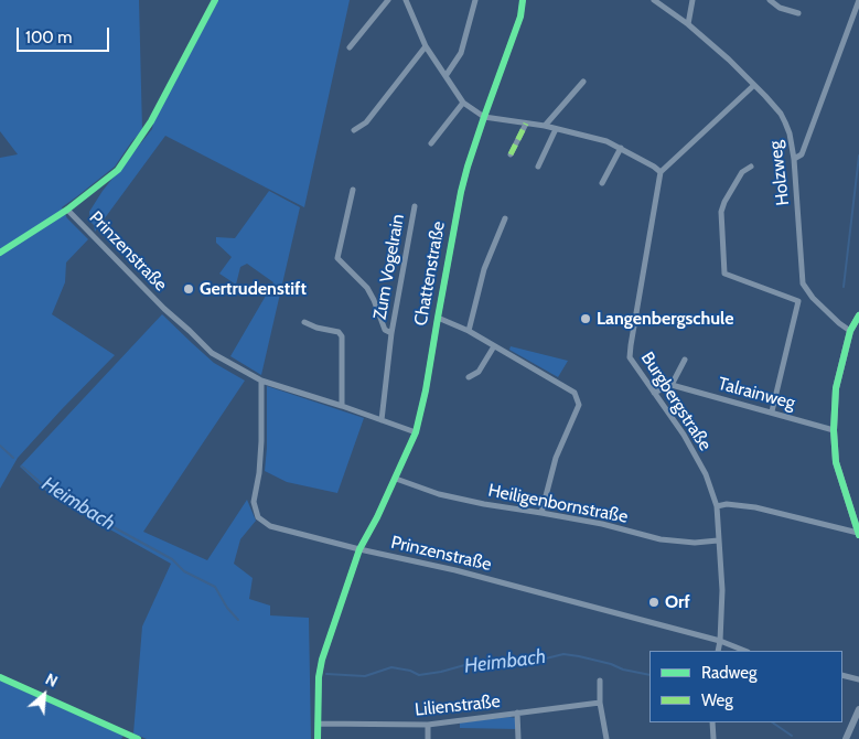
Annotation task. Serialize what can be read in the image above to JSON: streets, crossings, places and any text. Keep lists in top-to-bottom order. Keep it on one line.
{"streets":{"street":["Holzweg","Prinzenstraße","Zum Vogelrain","Chattenstraße","Talrainweg","Burgbergstraße","Heiligenbornstraße","Lilienstraße"]},"crossings":[["Prinzenstraße","Chattenstraße"],["Prinzenstraße","Burgbergstraße"],["Chattenstraße","Heiligenbornstraße"],["Chattenstraße","Lilienstraße"],["Burgbergstraße","Heiligenbornstraße"]],"water":["Heimbach"],"places":["Gertrudenstift","Langenbergschule","Orf"],"legend":["Radweg","Weg"],"scale_bar":"100 m","north":"top right"}
